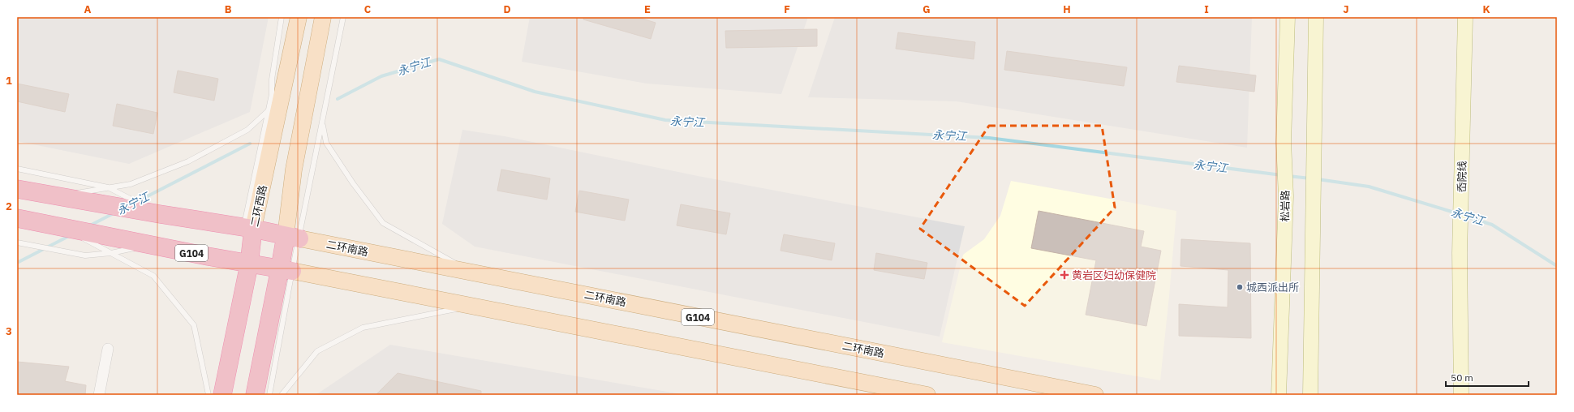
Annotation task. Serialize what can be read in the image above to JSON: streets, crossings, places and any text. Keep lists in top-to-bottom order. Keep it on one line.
{"streets":{"highway":["二环西路","二环南路","G104"],"main road":["岙院线","松岩路"]},"crossings":[["二环西路","二环南路"],["二环西路","G104"]],"water":["永宁江"],"places":{"health":["黄岩区妇幼保健院"],"other":["城西派出所"]},"scale_bar":"50 m","grid":{"columns":["A","B","C","D","E","F","G","H","I","J","K"],"rows":["1","2","3"]}}
